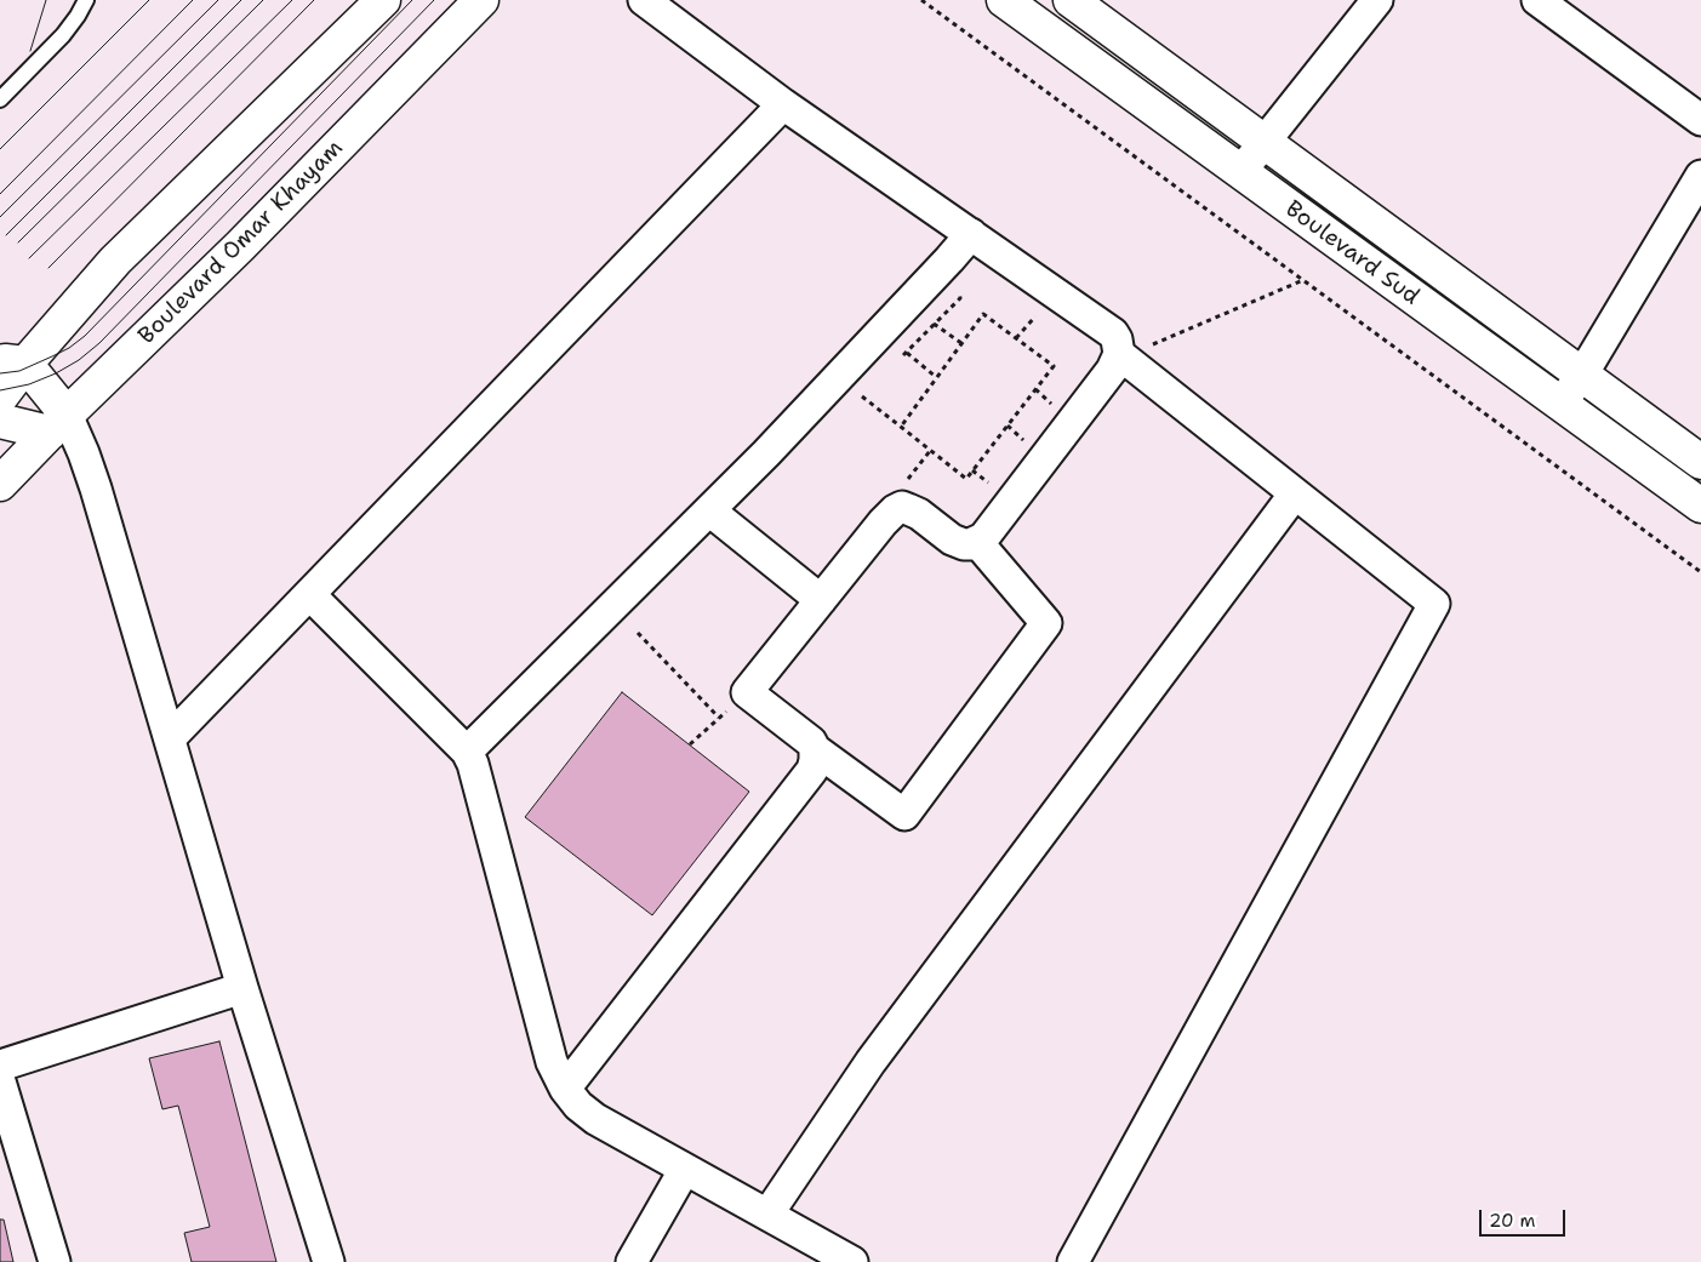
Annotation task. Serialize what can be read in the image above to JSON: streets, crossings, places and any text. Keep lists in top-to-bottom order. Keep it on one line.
{"streets":{"main road":["Boulevard Omar Khayam","Boulevard Sud"]},"scale_bar":"20 m"}
